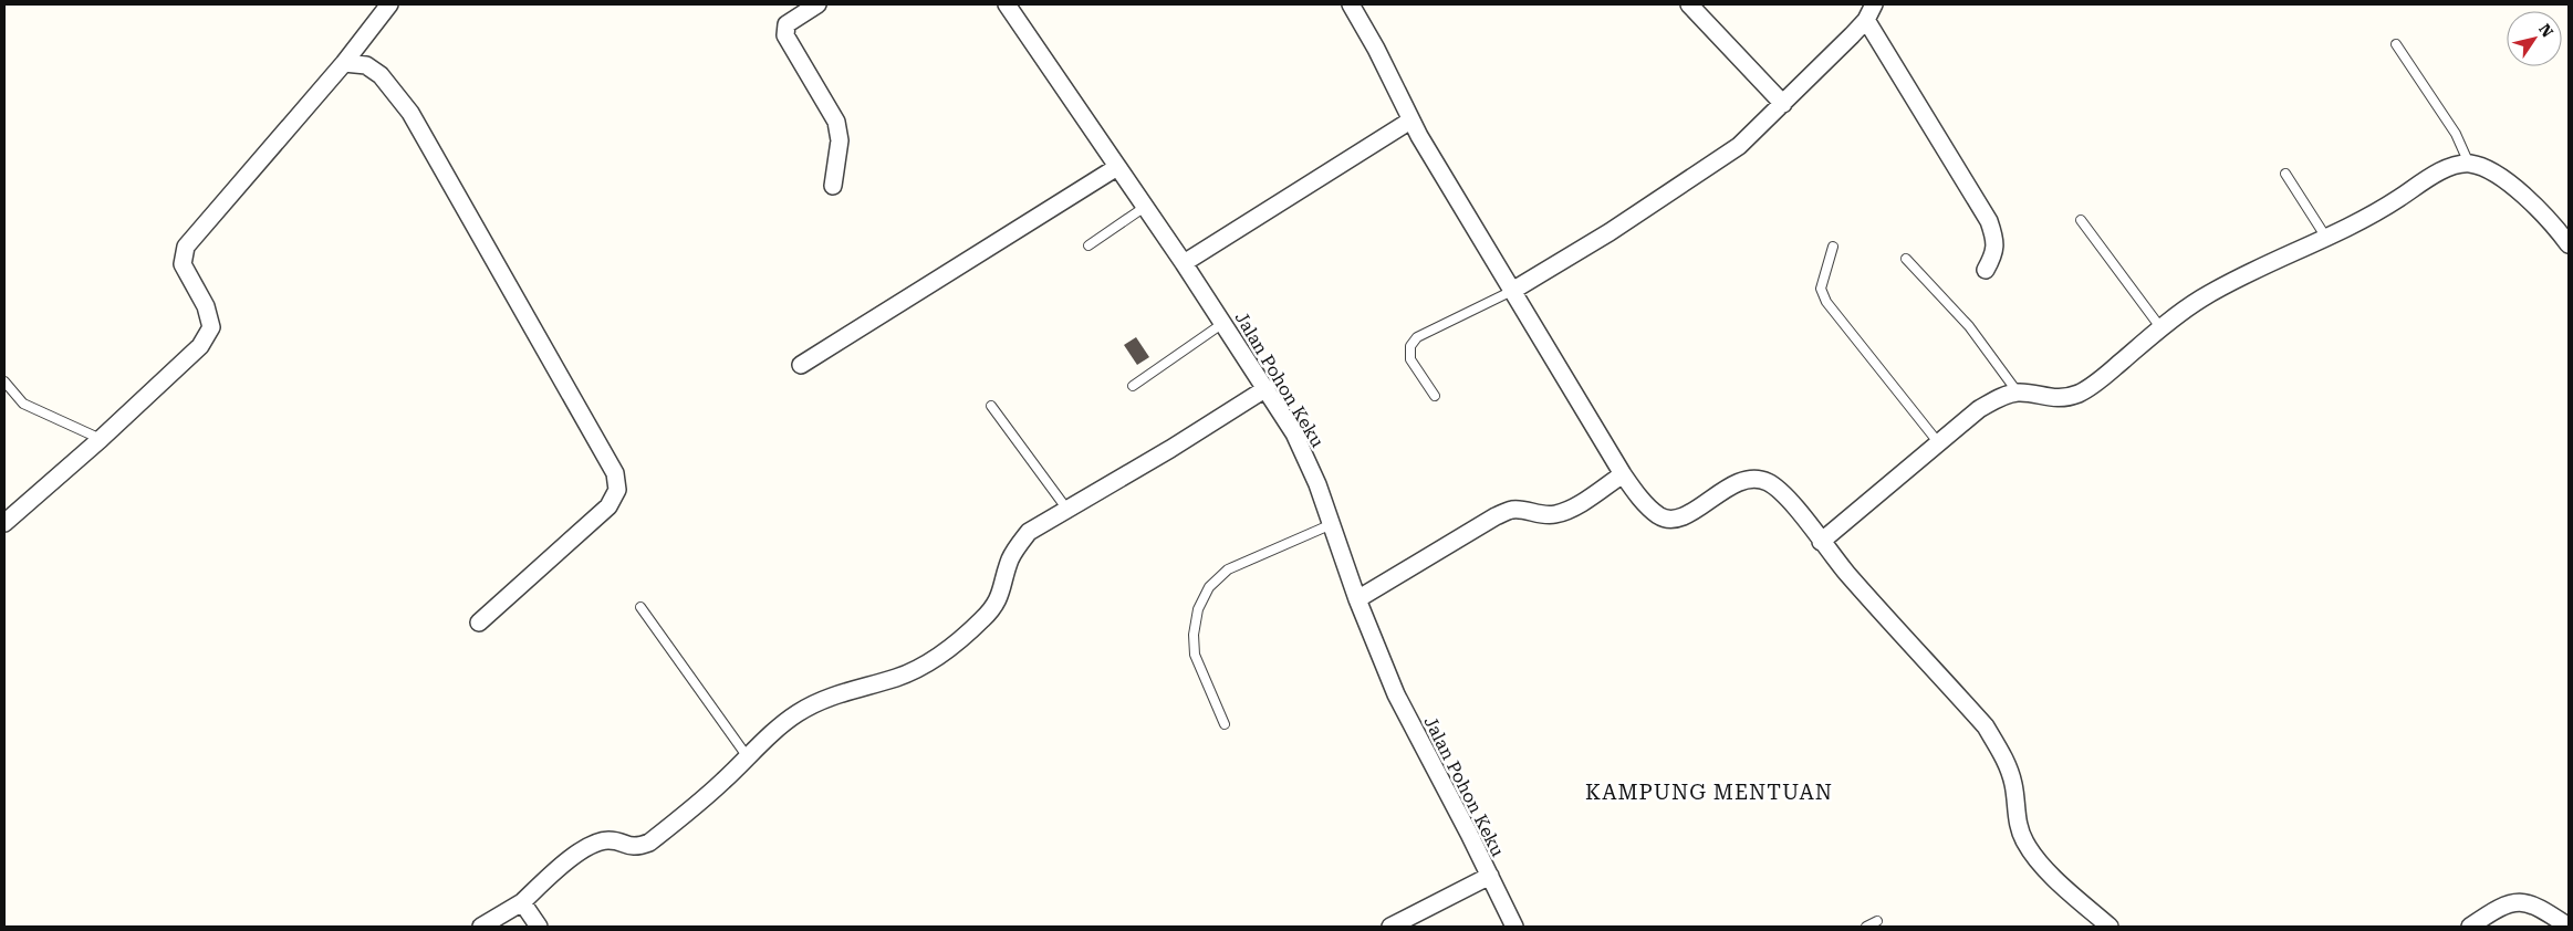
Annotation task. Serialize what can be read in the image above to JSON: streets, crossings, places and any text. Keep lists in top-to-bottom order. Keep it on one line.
{"streets":{"street":["Jalan Pohon Keku"]},"districts":["KAMPUNG MENTUAN"],"north":"top right"}
